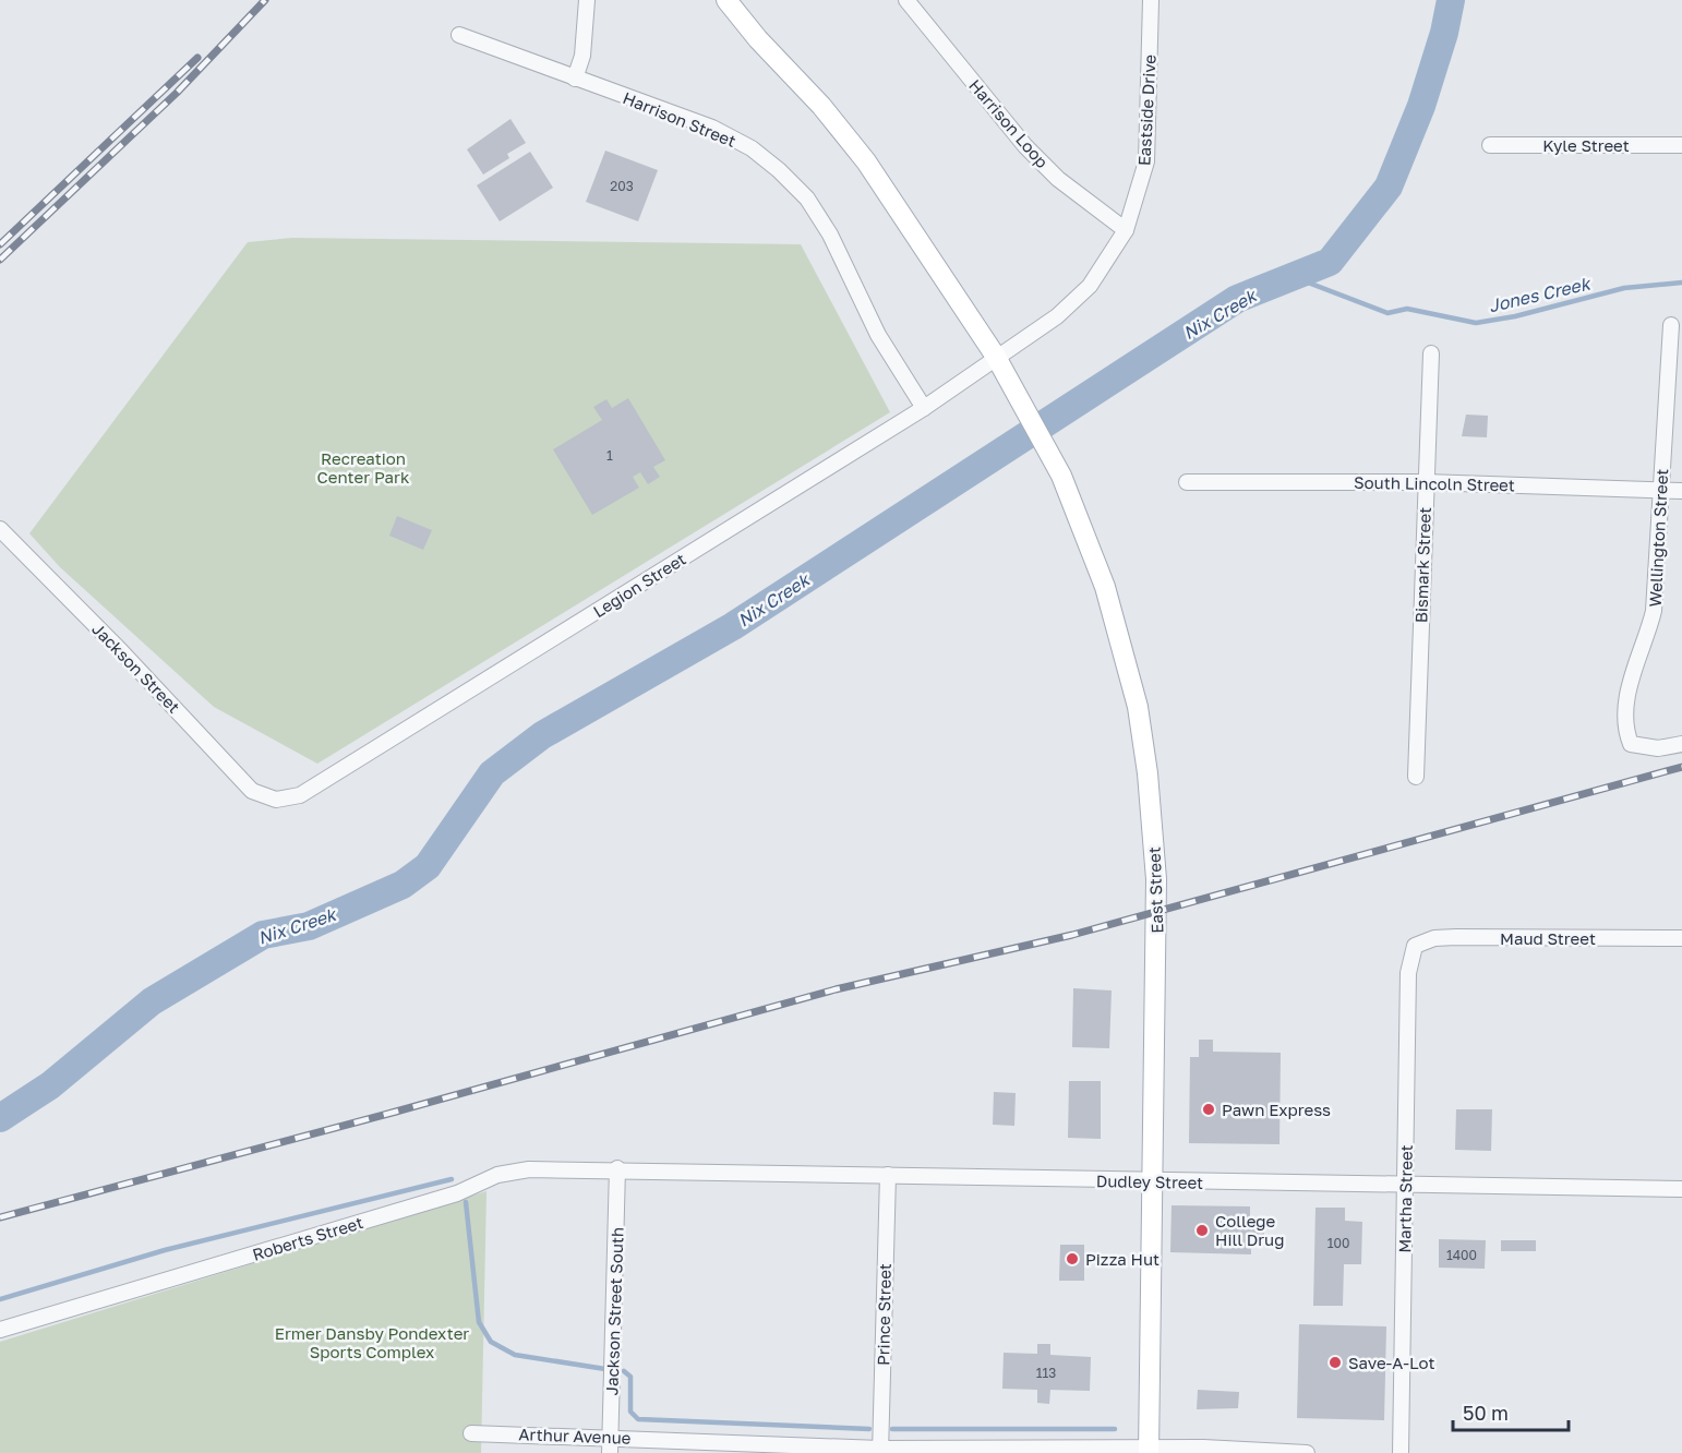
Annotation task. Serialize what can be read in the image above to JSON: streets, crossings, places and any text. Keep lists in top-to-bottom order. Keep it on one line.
{"streets":{"main road":["East Street"],"street":["Eastside Drive","Harrison Street","Harrison Loop","Kyle Street","South Lincoln Street","Wellington Street","Bismark Street","Legion Street","Jackson Street","Maud Street","Dudley Street","Martha Street","Roberts Street","Jackson Street South","Prince Street","Arthur Avenue"]},"crossings":[["Eastside Drive","Harrison Loop"],["Eastside Drive","Legion Street"],["Eastside Drive","East Street"],["Harrison Street","Legion Street"],["South Lincoln Street","Wellington Street"],["South Lincoln Street","Bismark Street"],["Legion Street","Jackson Street"],["Legion Street","East Street"],["East Street","Dudley Street"],["East Street","Arthur Avenue"],["Maud Street","Martha Street"],["Dudley Street","Martha Street"],["Dudley Street","Roberts Street"],["Dudley Street","Jackson Street South"],["Dudley Street","Prince Street"],["Roberts Street","Jackson Street South"],["Jackson Street South","Arthur Avenue"],["Prince Street","Arthur Avenue"]],"water":["Jones Creek","Nix Creek"],"parks":["Recreation Center Park","Ermer Dansby Pondexter Sports Complex"],"places":["Pawn Express","College Hill Drug","Pizza Hut","Save-A-Lot"],"house_numbers":["203","1","100","1400","113"],"scale_bar":"50 m"}
